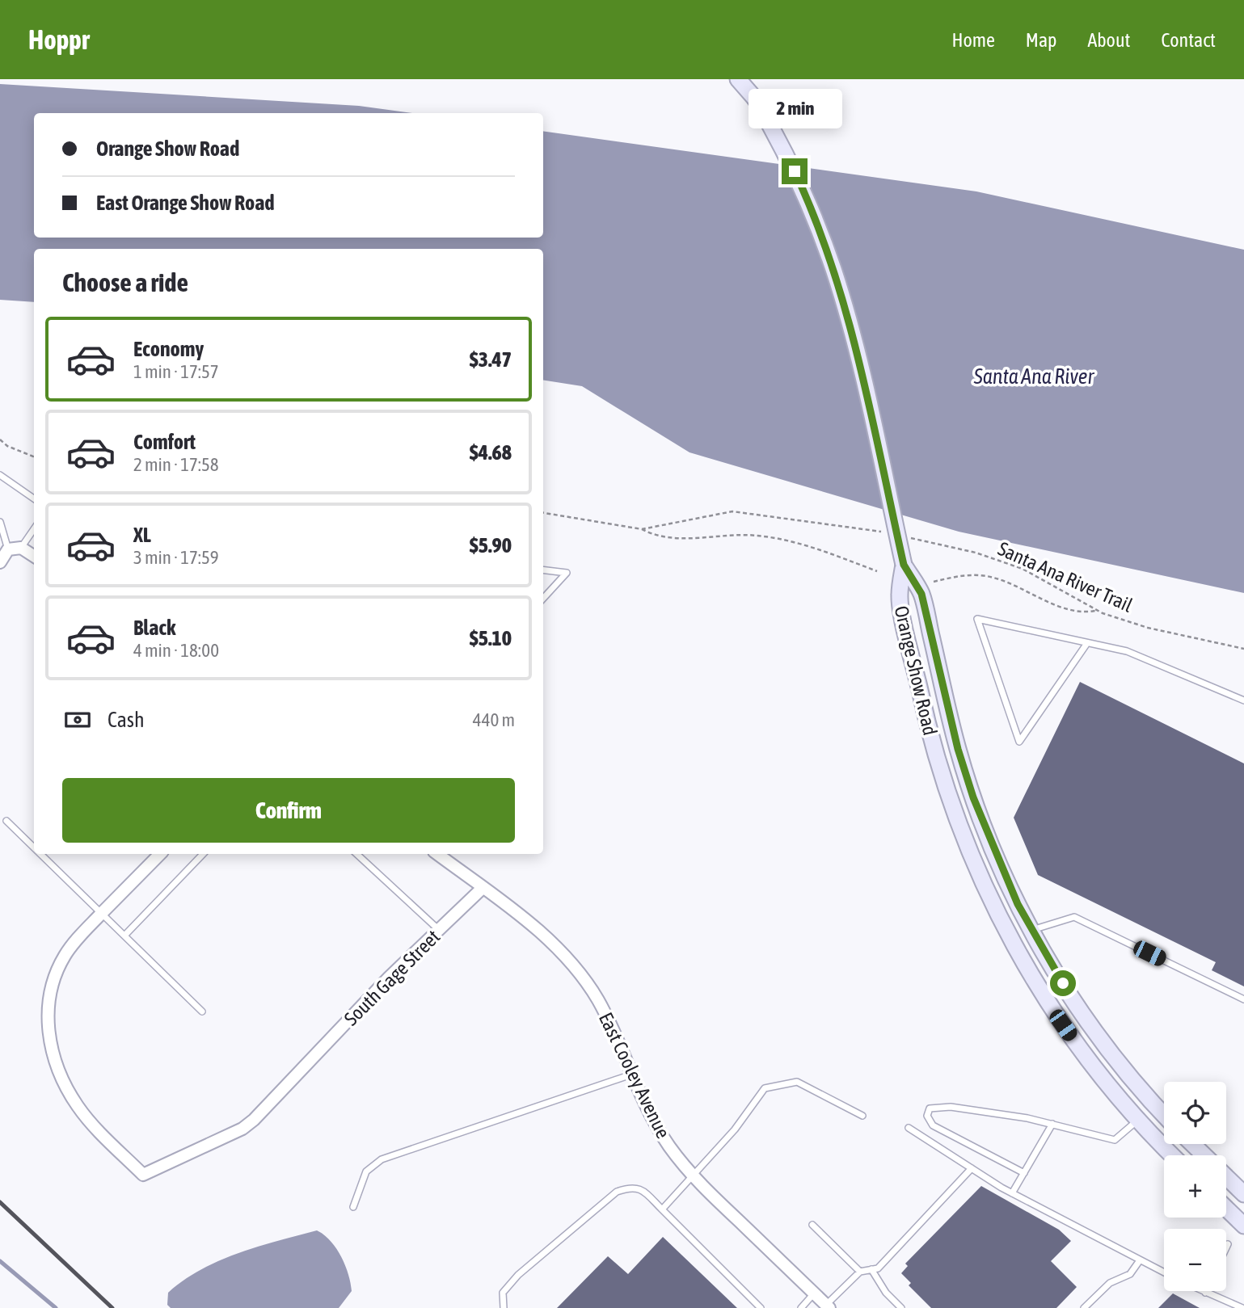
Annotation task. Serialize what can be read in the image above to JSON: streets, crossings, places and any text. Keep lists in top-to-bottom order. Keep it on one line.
{"streets":{"main road":["Orange Show Road"],"street":["South Gage Street","East Cooley Avenue"],"path":["Santa Ana River Trail"]},"crossings":[["South Gage Street","East Cooley Avenue"]],"water":["Santa Ana River"],"page":{"header":"Hoppr","nav":["Home","Map","About","Contact"],"bubble":"2 min","banner":["Orange Show Road","East Orange Show Road"],"heading":"Choose a ride","list":[{"name":"Economy","note":"1 min · 17:57","value":"$3.47"},{"name":"Comfort","note":"2 min · 17:58","value":"$4.68"},{"name":"XL","note":"3 min · 17:59","value":"$5.90"},{"name":"Black","note":"4 min · 18:00","value":"$5.10"}],"pay":["Cash","440 m"],"buttons":"Confirm","map_buttons":["+","−"]}}
